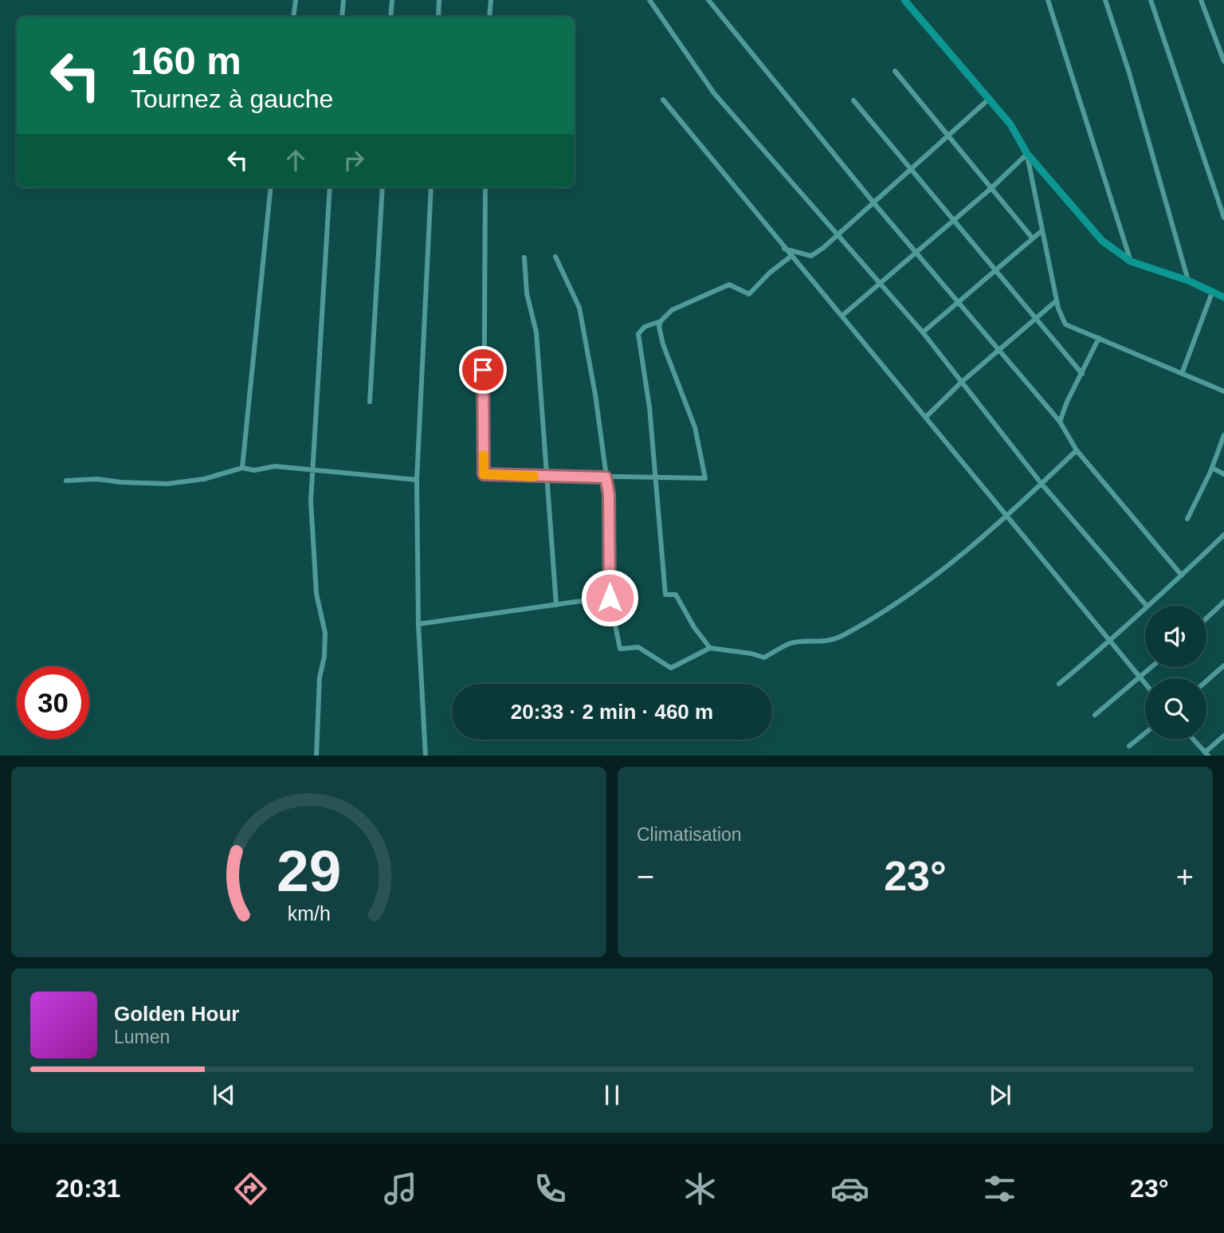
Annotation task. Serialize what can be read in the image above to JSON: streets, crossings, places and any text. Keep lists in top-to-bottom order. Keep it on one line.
{"page":{"turn":["160 m","Tournez à gauche"],"limit":"30","trip":"20:33 · 2 min · 460 m","tile":"Climatisation","heat":["−","23°","+"],"song":["Golden Hour","Lumen"],"tabs":["20:31","23°"],"gauge":["29","km/h"]}}
